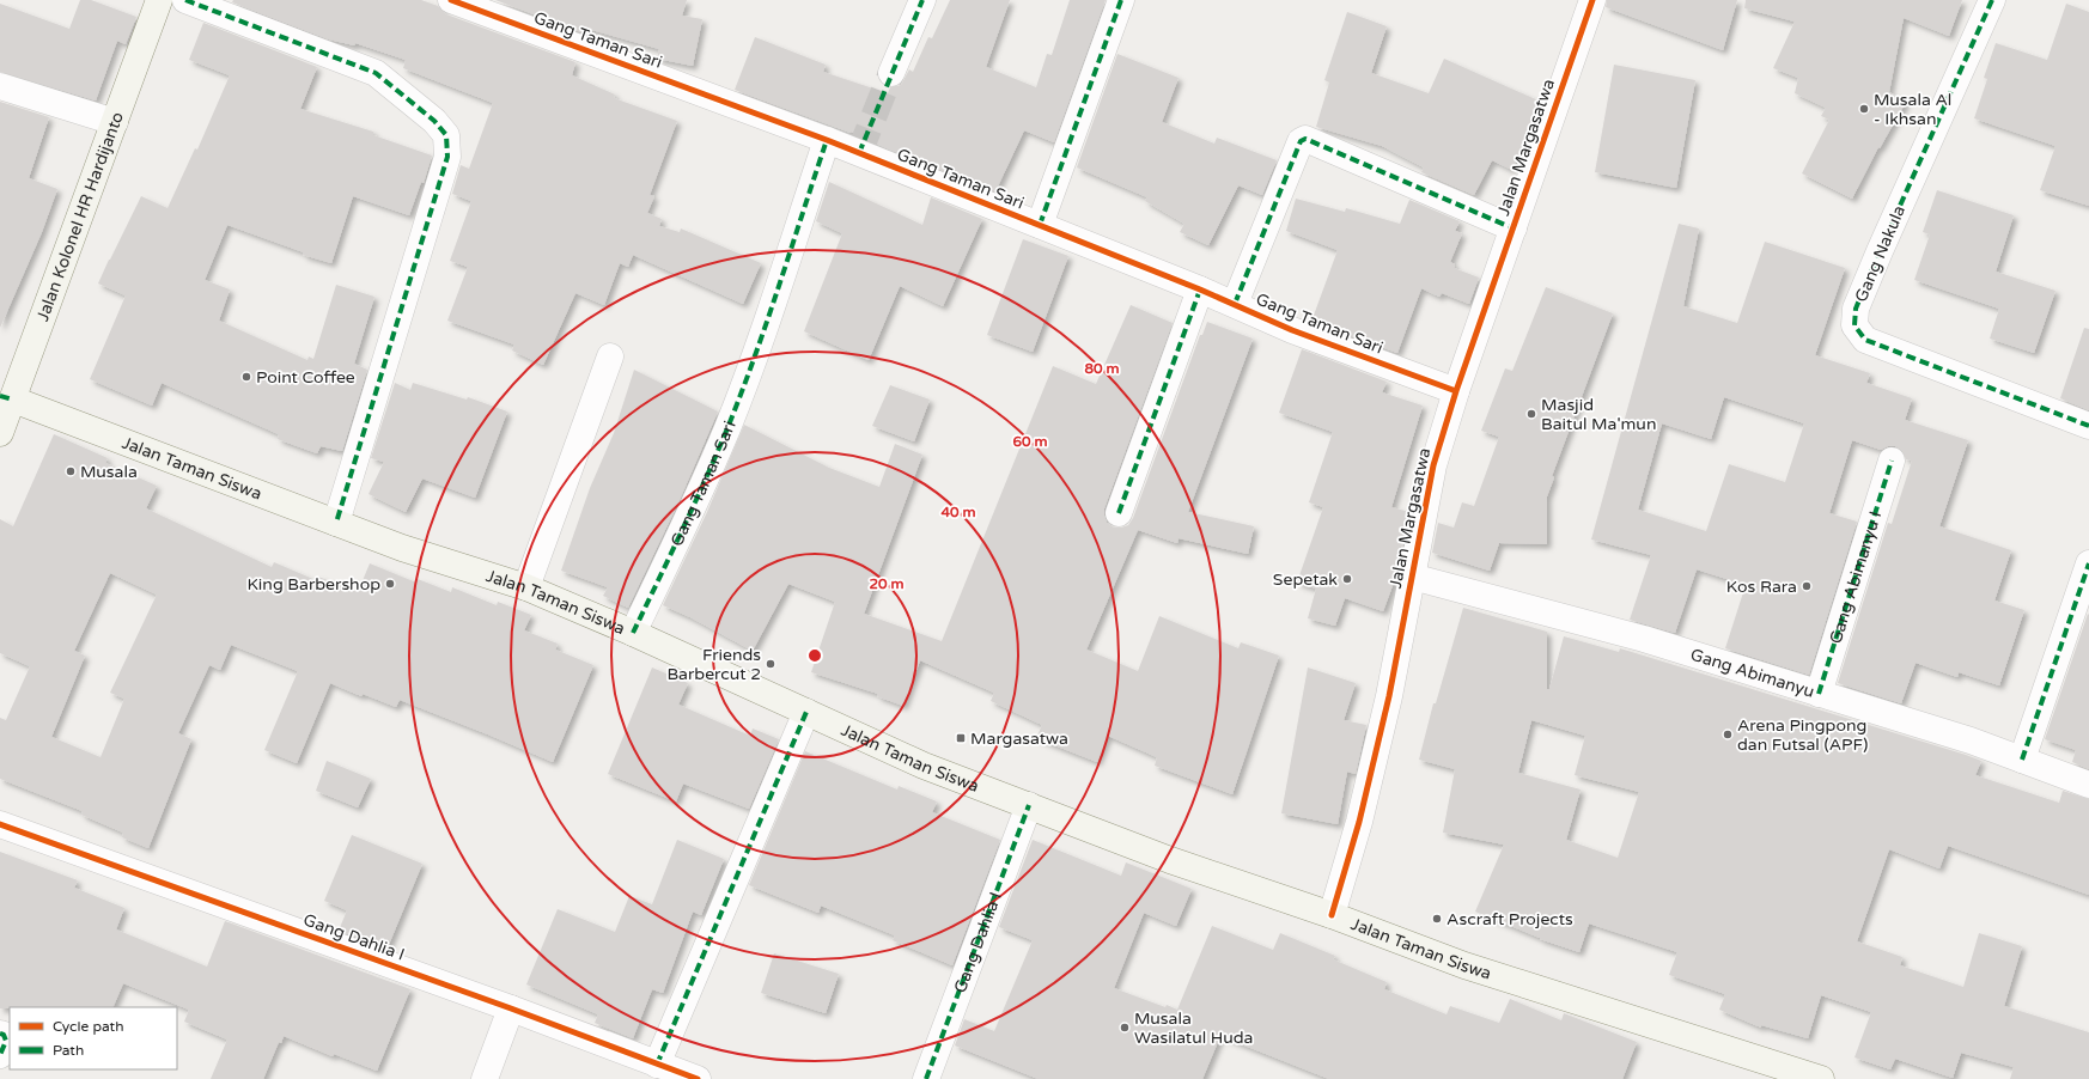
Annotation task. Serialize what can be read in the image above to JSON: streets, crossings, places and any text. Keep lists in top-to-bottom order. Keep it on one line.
{"streets":{"main road":["Jalan Kolonel HR Hardijanto","Jalan Taman Siswa"],"street":["Gang Taman Sari","Jalan Margasatwa","Gang Nakula","Gang Abimanyu I","Gang Abimanyu","Gang Dahlia I"]},"crossings":[["Gang Taman Sari","Jalan Margasatwa"],["Gang Taman Sari","Jalan Taman Siswa"],["Jalan Margasatwa","Jalan Taman Siswa"],["Jalan Margasatwa","Gang Abimanyu"],["Jalan Kolonel HR Hardijanto","Jalan Taman Siswa"],["Jalan Taman Siswa","Gang Dahlia I"],["Gang Abimanyu I","Gang Abimanyu"]],"places":{"other":["Musala Al - Ikhsan","Point Coffee","Masjid Baitul Ma'mun","Musala","Sepetak","King Barbershop","Kos Rara","Friends Barbercut 2","Arena Pingpong dan Futsal (APF)","Ascraft Projects","Musala Wasilatul Huda"],"transit":["Margasatwa"]},"legend":["Cycle path","Path"],"rings":["80 m","60 m","40 m","20 m"]}
